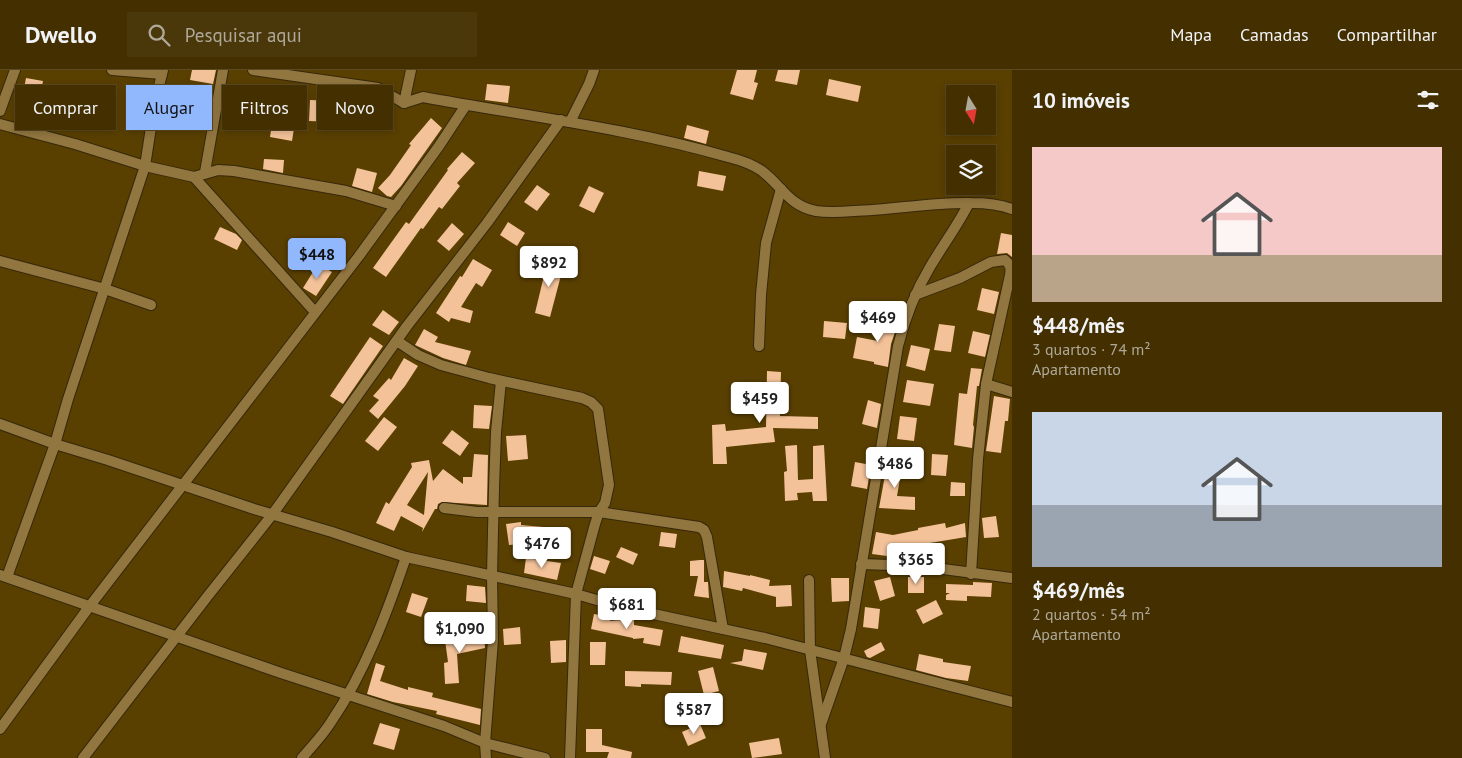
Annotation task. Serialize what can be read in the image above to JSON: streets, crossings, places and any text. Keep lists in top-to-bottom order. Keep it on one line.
{"north":"bottom","page":{"header":"Dwello","search":"Pesquisar aqui","nav":["Mapa","Camadas","Compartilhar"],"heading":"10 imóveis","chip":["Comprar","Alugar","Filtros","Novo"],"list":[{"name":"$448/mês","note":"3 quartos · 74 m² · Apartamento"},{"name":"$469/mês","note":"2 quartos · 54 m² · Apartamento"}],"price":["$448","$892","$469","$459","$486","$476","$365","$681","$1,090","$587"]}}
